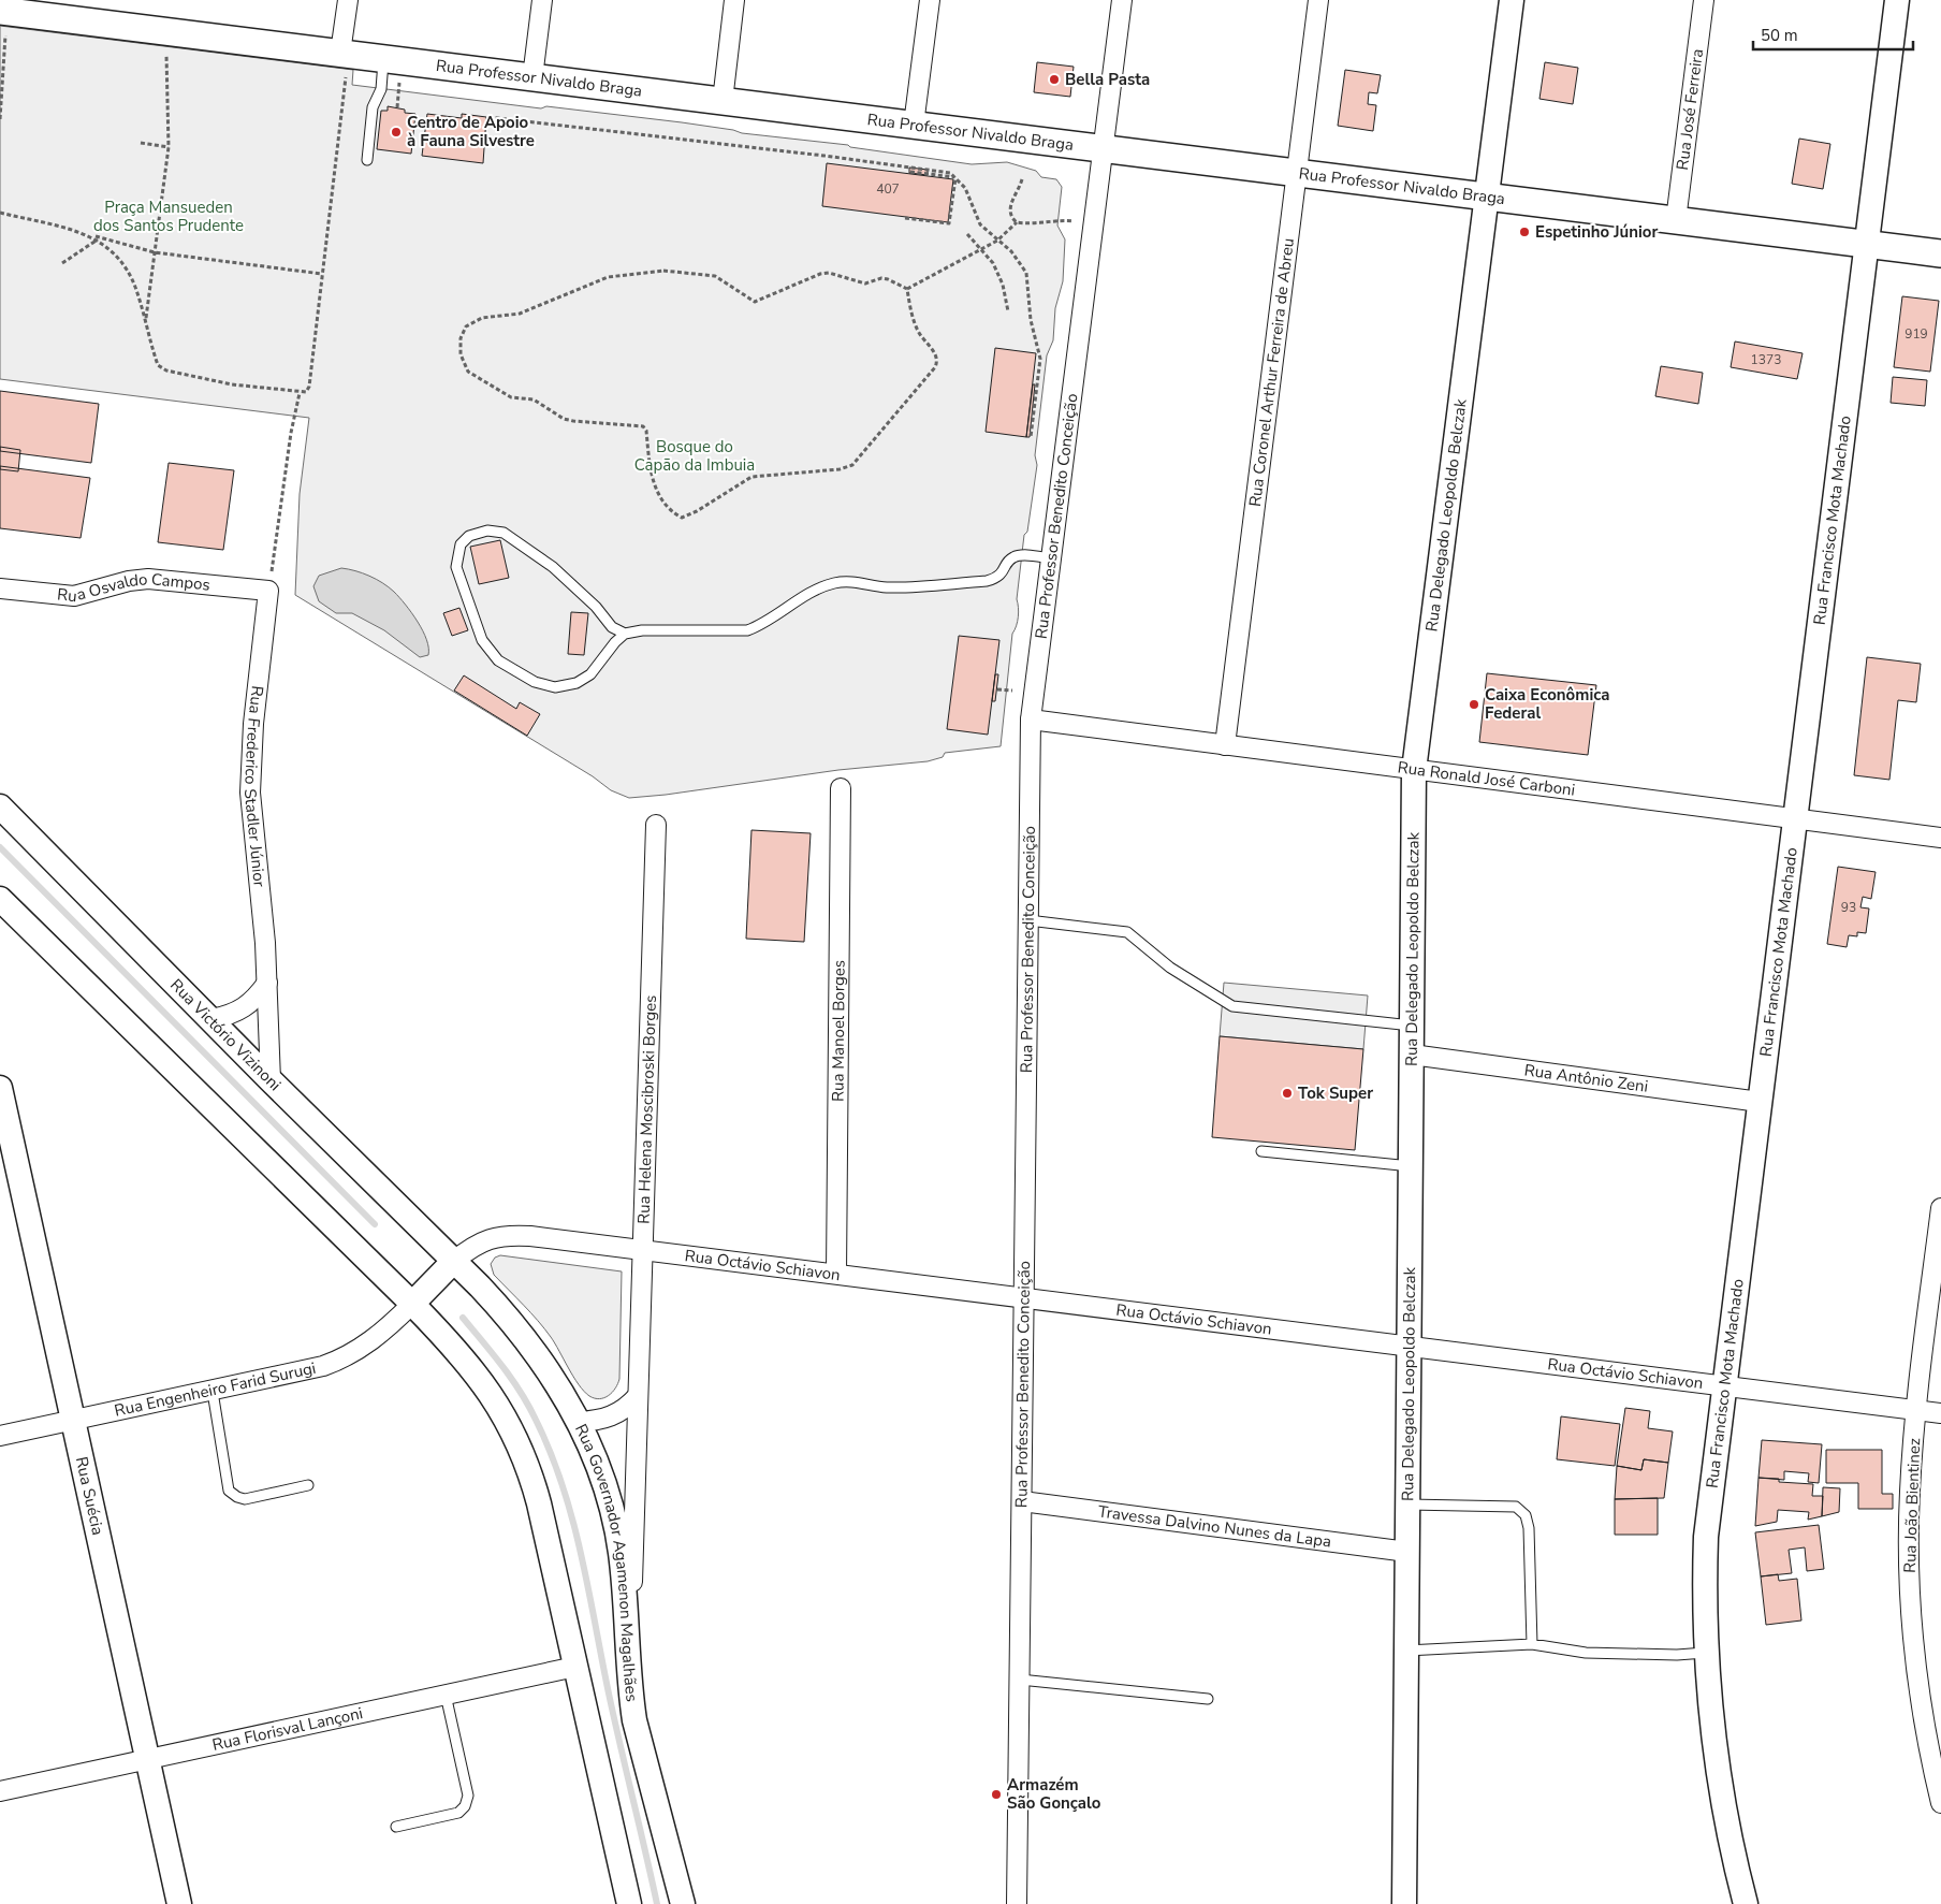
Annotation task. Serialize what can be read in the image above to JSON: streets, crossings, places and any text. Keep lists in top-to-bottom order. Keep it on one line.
{"streets":{"main road":["Rua Professor Nivaldo Braga"],"street":["Rua José Ferreira","Rua Coronel Arthur Ferreira de Abreu","Rua Professor Benedito Conceição","Rua Delegado Leopoldo Belczak","Rua Francisco Mota Machado","Rua Osvaldo Campos","Rua Ronald José Carboni","Rua Frederico Stadler Júnior","Rua Manoel Borges","Rua Victório Vizinoni","Rua Antônio Zeni","Rua Helena Moscibroski Borges","Rua Octávio Schiavon","Rua Engenheiro Farid Surugi","Rua Suécia","Rua João Bientinez","Travessa Dalvino Nunes da Lapa","Rua Governador Agamenon Magalhães","Rua Florisval Lançoni"]},"crossings":[["Rua Professor Nivaldo Braga","Rua José Ferreira"],["Rua Professor Nivaldo Braga","Rua Coronel Arthur Ferreira de Abreu"],["Rua Professor Nivaldo Braga","Rua Professor Benedito Conceição"],["Rua Professor Nivaldo Braga","Rua Delegado Leopoldo Belczak"],["Rua Professor Nivaldo Braga","Rua Francisco Mota Machado"],["Rua Coronel Arthur Ferreira de Abreu","Rua Ronald José Carboni"],["Rua Professor Benedito Conceição","Rua Ronald José Carboni"],["Rua Professor Benedito Conceição","Rua Octávio Schiavon"],["Rua Professor Benedito Conceição","Travessa Dalvino Nunes da Lapa"],["Rua Delegado Leopoldo Belczak","Rua Ronald José Carboni"],["Rua Delegado Leopoldo Belczak","Rua Antônio Zeni"],["Rua Delegado Leopoldo Belczak","Rua Octávio Schiavon"],["Rua Delegado Leopoldo Belczak","Travessa Dalvino Nunes da Lapa"],["Rua Francisco Mota Machado","Rua Ronald José Carboni"],["Rua Francisco Mota Machado","Rua Antônio Zeni"],["Rua Francisco Mota Machado","Rua Octávio Schiavon"],["Rua Osvaldo Campos","Rua Frederico Stadler Júnior"],["Rua Frederico Stadler Júnior","Rua Victório Vizinoni"],["Rua Manoel Borges","Rua Octávio Schiavon"],["Rua Victório Vizinoni","Rua Octávio Schiavon"],["Rua Victório Vizinoni","Rua Governador Agamenon Magalhães"],["Rua Helena Moscibroski Borges","Rua Octávio Schiavon"],["Rua Helena Moscibroski Borges","Rua Governador Agamenon Magalhães"],["Rua Octávio Schiavon","Rua João Bientinez"],["Rua Octávio Schiavon","Rua Governador Agamenon Magalhães"],["Rua Engenheiro Farid Surugi","Rua Suécia"],["Rua Suécia","Rua Florisval Lançoni"]],"parks":["Praça Mansueden dos Santos Prudente","Bosque do Capão da Imbuia"],"places":["Bella Pasta","Centro de Apoio à Fauna Silvestre","Espetinho Júnior","Caixa Econômica Federal","Tok Super","Armazém São Gonçalo"],"house_numbers":["407","919","1373","93"],"scale_bar":"50 m"}
